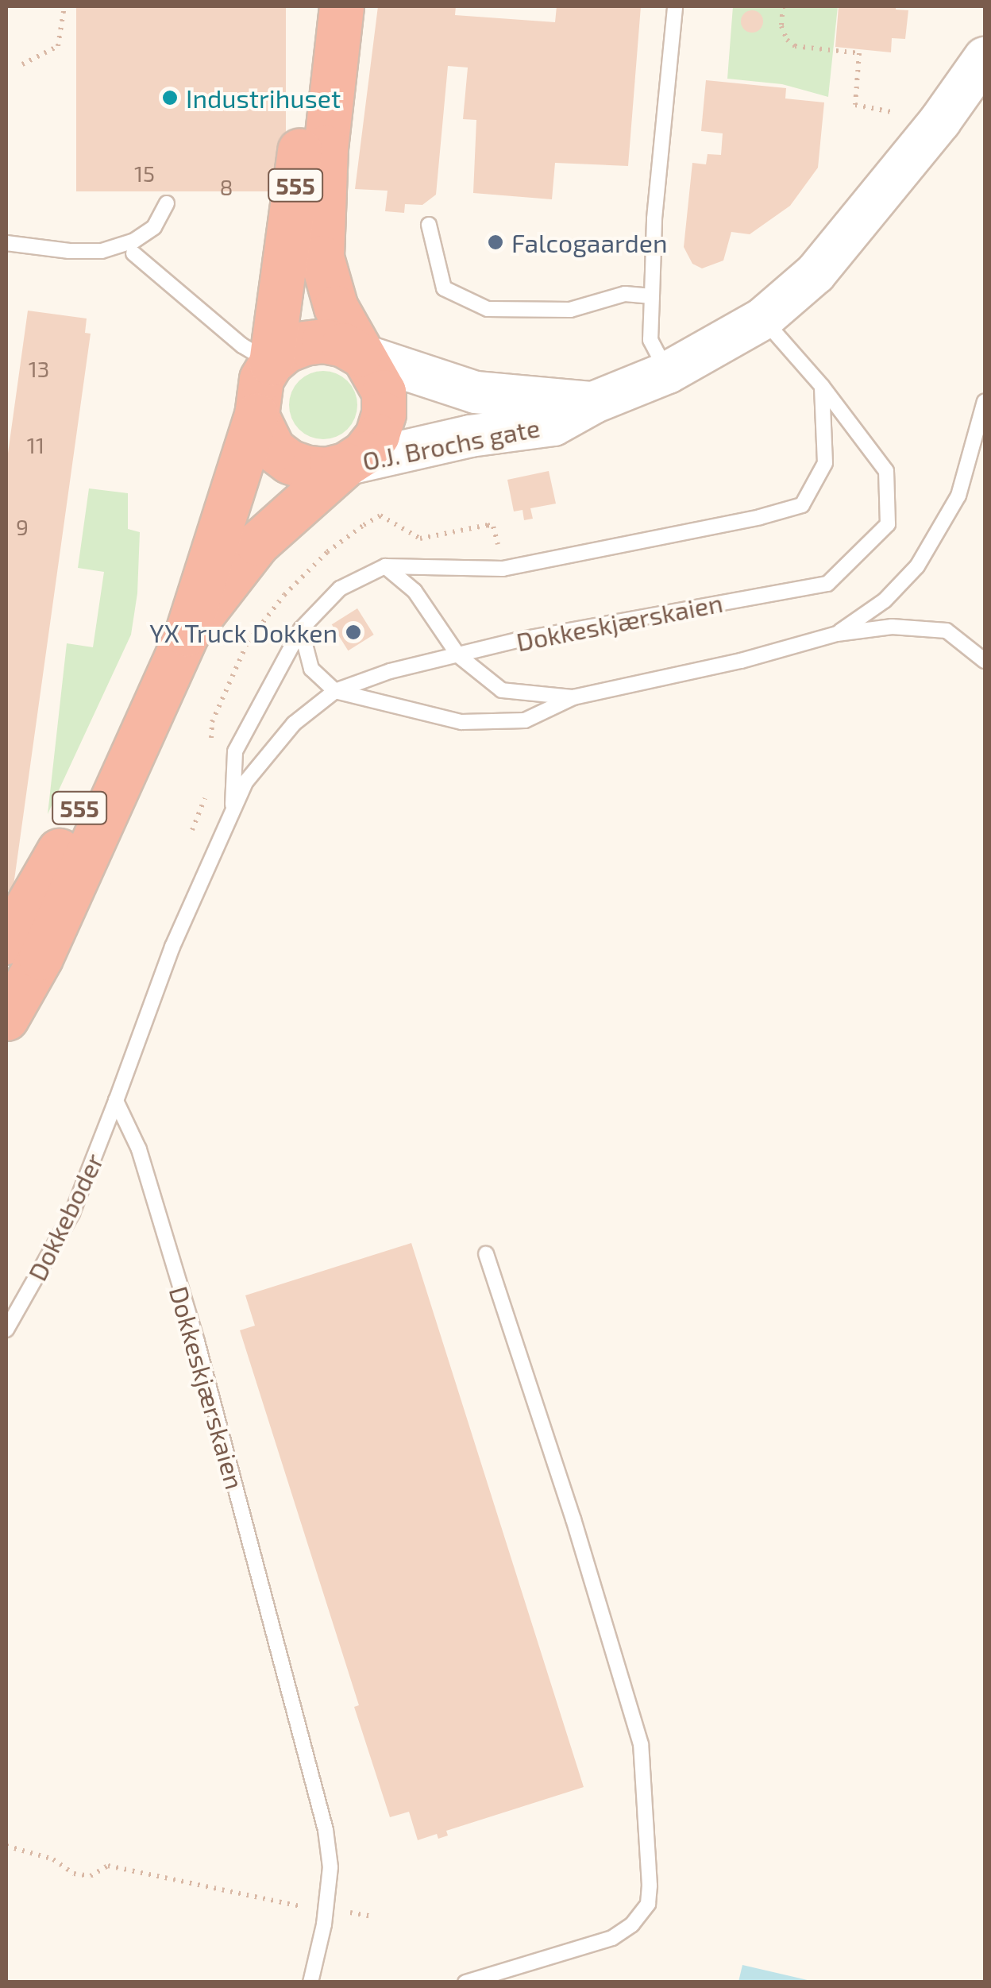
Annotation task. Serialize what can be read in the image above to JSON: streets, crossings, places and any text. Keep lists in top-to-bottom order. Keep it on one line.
{"streets":{"highway":["555","O.J. Brochs gate"],"lane":["Dokkeskjærskaien","Dokkeboder"]},"crossings":[["555","O.J. Brochs gate"],["O.J. Brochs gate","Dokkeskjærskaien"],["Dokkeskjærskaien","Dokkeboder"]],"places":["Industrihuset","Falcogaarden","YX Truck Dokken"],"house_numbers":["15","8","13","11","9"]}
